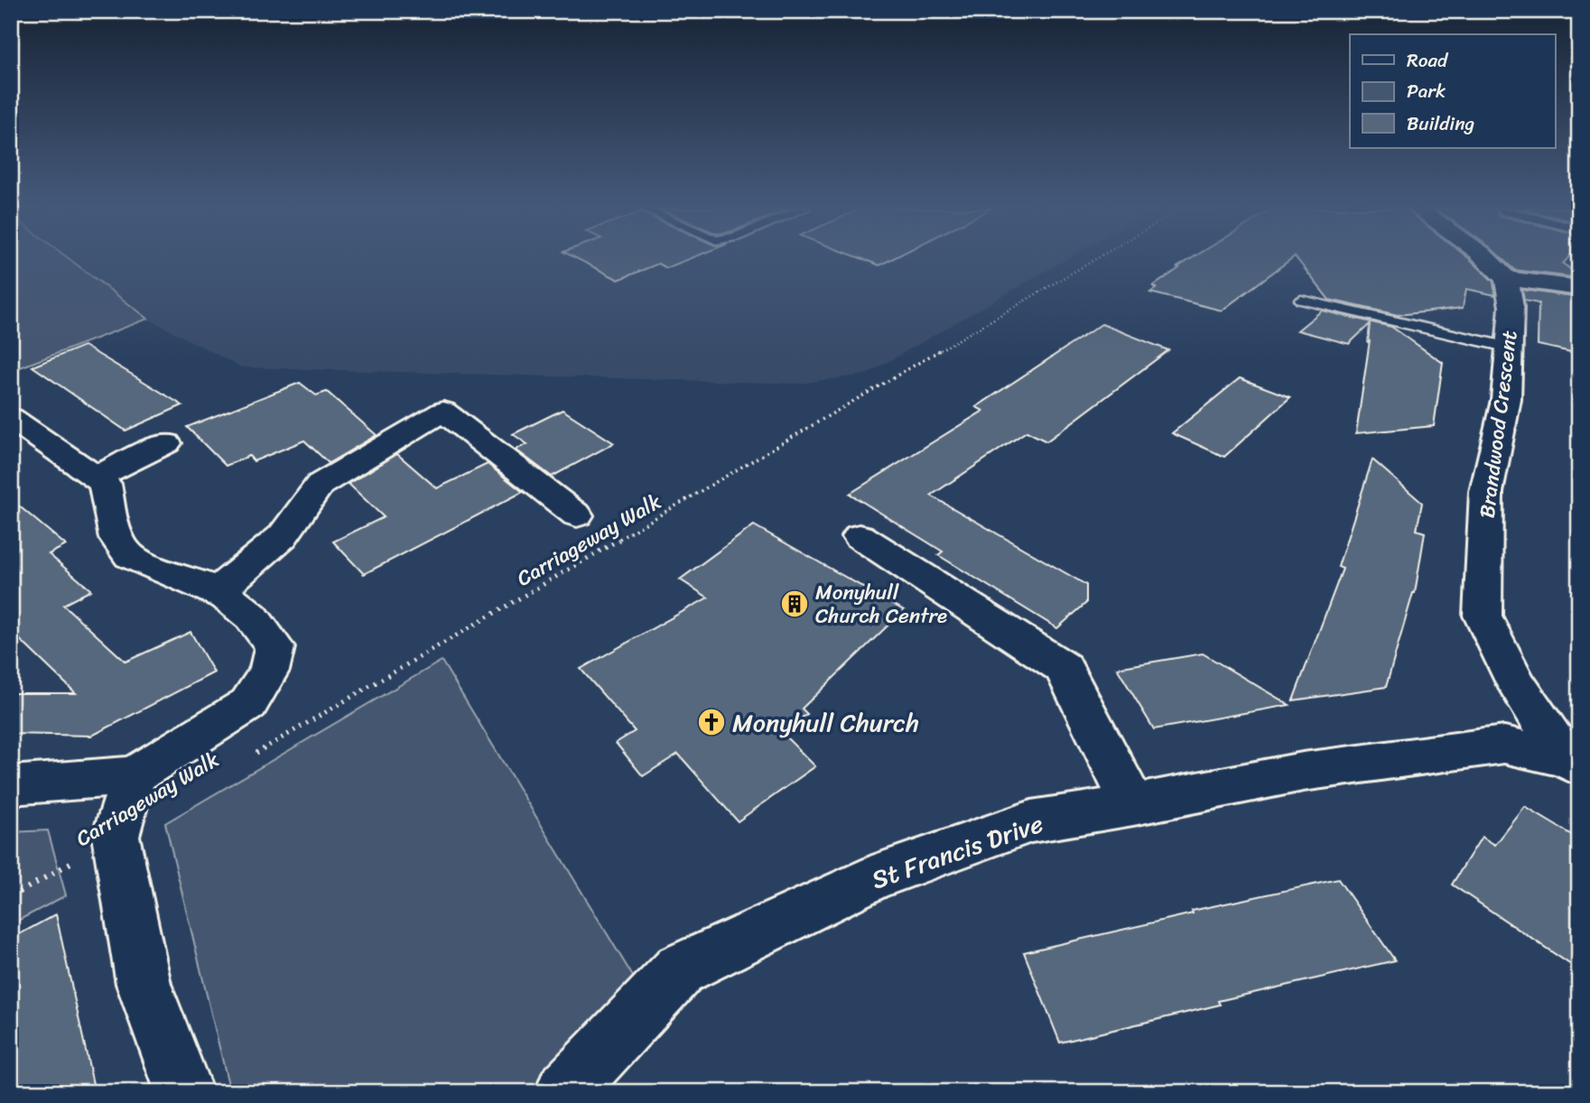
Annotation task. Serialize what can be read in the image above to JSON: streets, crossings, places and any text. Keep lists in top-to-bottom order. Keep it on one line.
{"streets":{"street":["Brandwood Crescent","St Francis Drive"],"path":["Carriageway Walk"]},"crossings":[["Brandwood Crescent","St Francis Drive"]],"places":{"building":["Monyhull Church Centre"],"church":["Monyhull Church"]},"legend":["Road","Park","Building"]}
